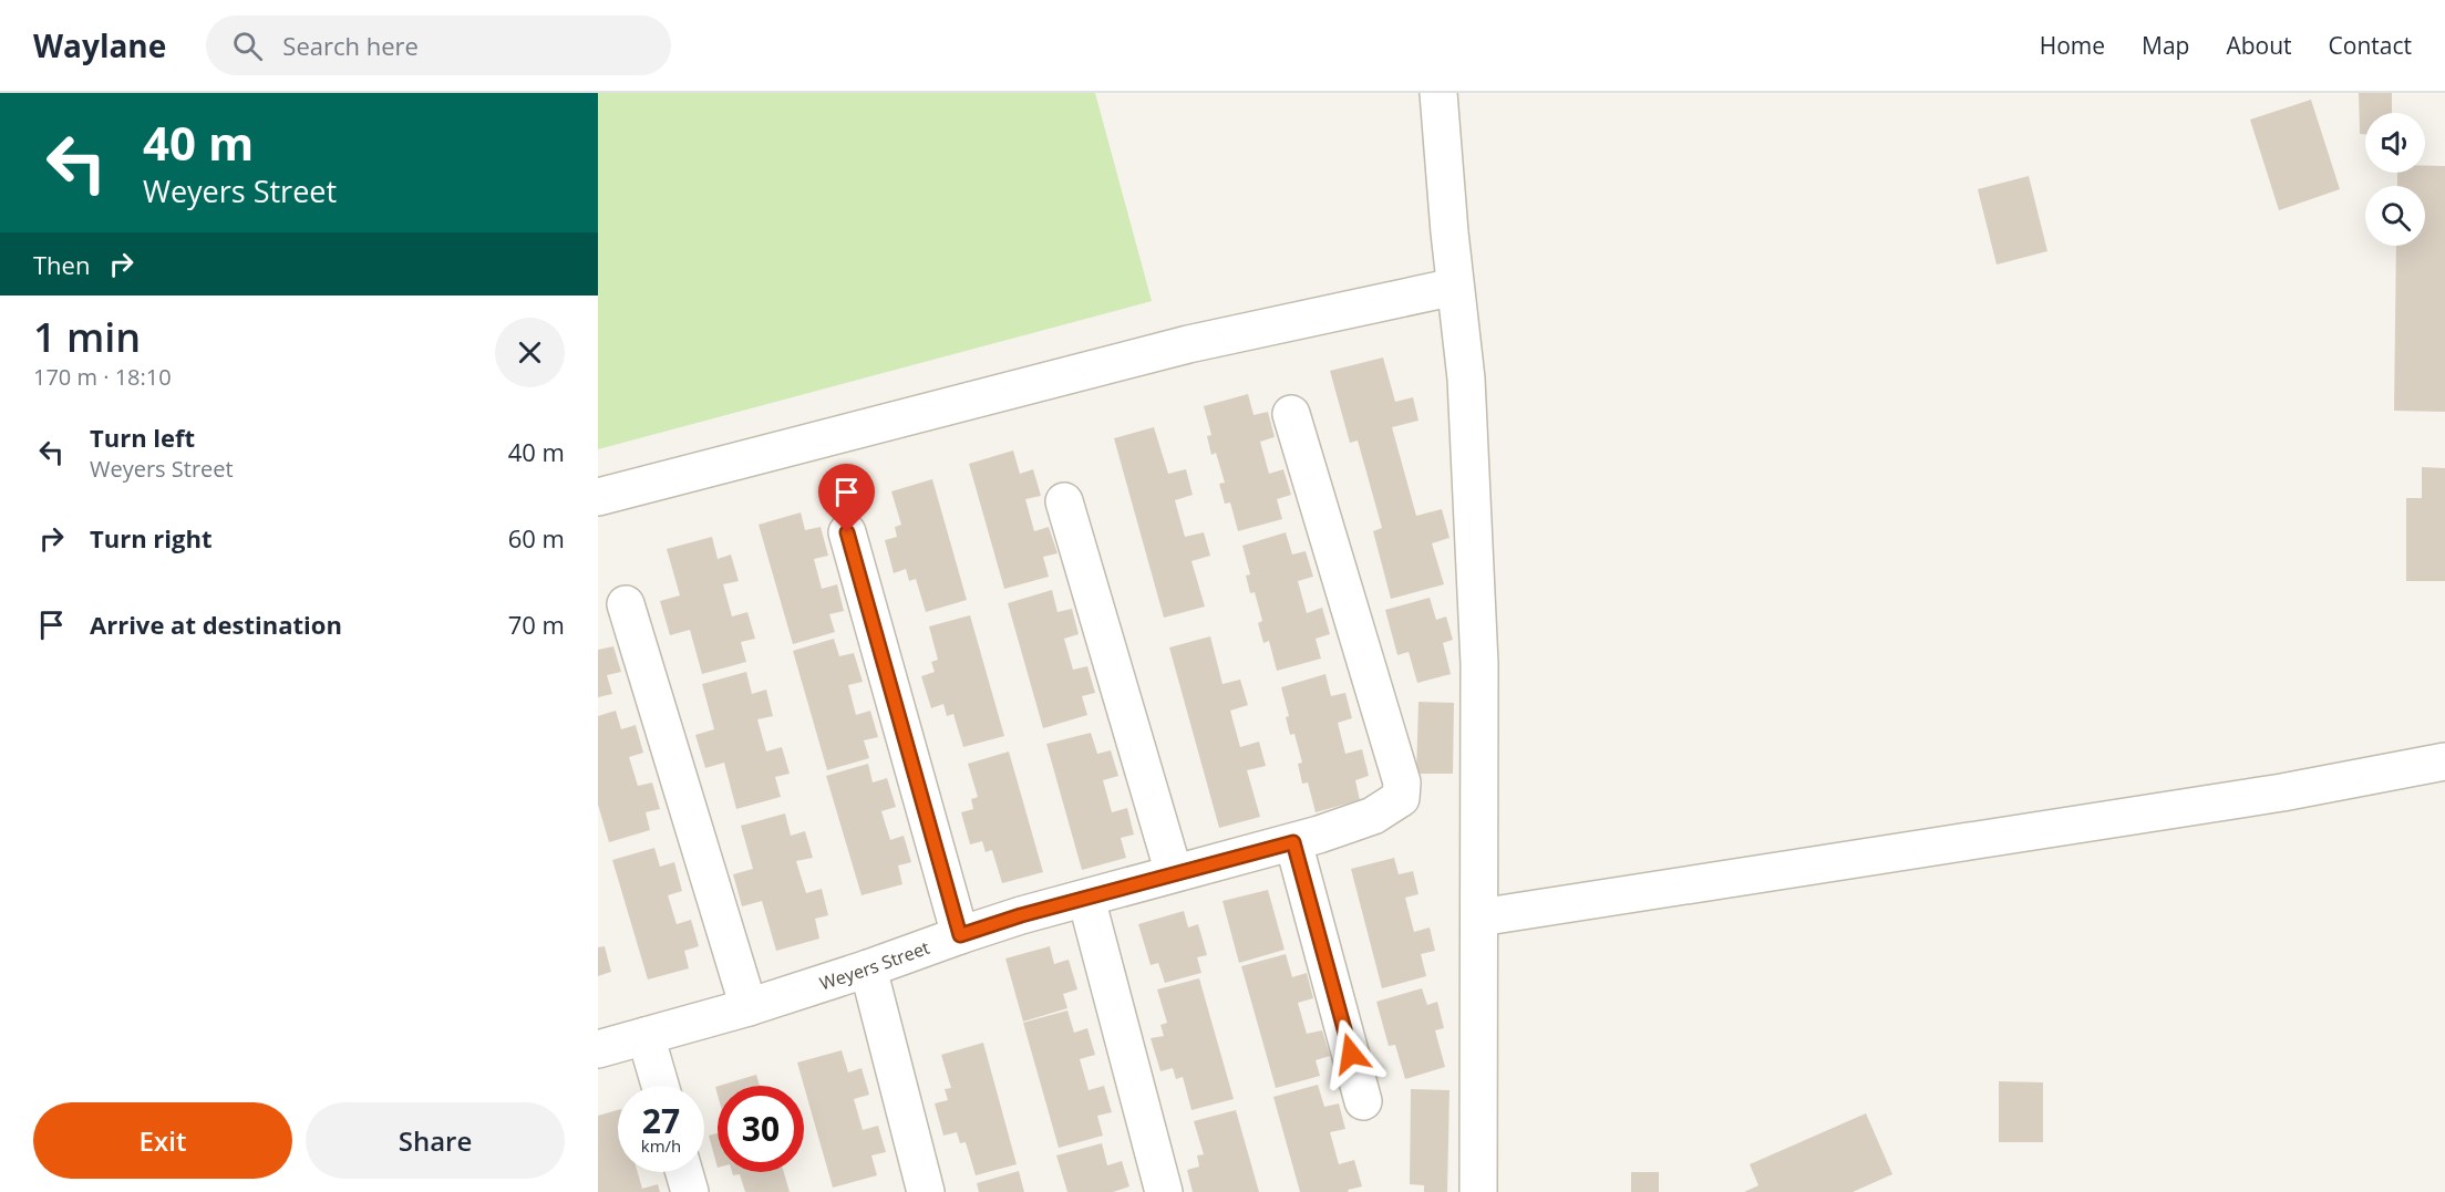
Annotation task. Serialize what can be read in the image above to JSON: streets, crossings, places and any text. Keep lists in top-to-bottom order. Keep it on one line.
{"streets":{"street":["Weyers Street"]},"page":{"header":"Waylane","search":"Search here","nav":["Home","Map","About","Contact"],"turn":["40 m","Weyers Street"],"then":"Then","heading":["1 min","170 m · 18:10"],"list":[{"name":"Turn left","note":"Weyers Street","value":"40 m"},{"name":"Turn right","value":"60 m"},{"name":"Arrive at destination","value":"70 m"}],"speed":"27 km/h","limit":"30","buttons":["Exit","Share"]}}
